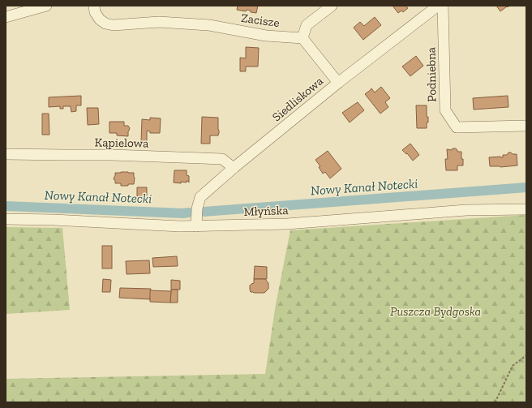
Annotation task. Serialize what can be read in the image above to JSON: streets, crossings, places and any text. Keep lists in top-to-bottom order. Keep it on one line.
{"streets":{"street":["Zacisze","Podniebna","Siedliskowa","Kąpielowa","Młyńska"]},"crossings":[["Siedliskowa","Kąpielowa"],["Siedliskowa","Młyńska"]],"water":["Nowy Kanał Notecki"],"parks":["Puszcza Bydgoska"]}
